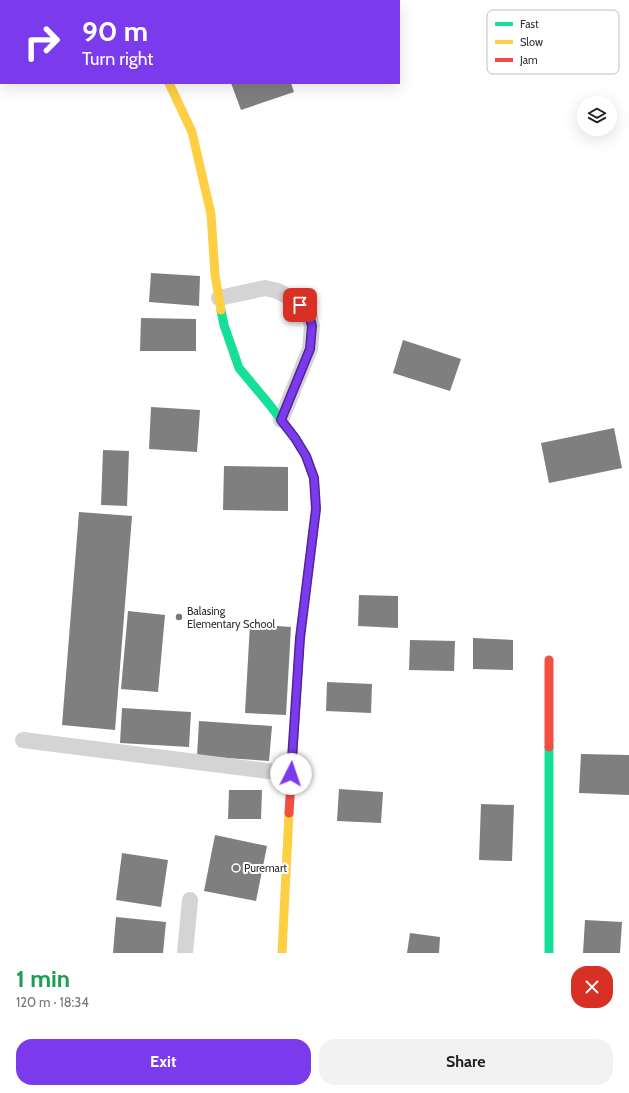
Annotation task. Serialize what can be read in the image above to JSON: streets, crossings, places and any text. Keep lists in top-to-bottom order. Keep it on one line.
{"places":["Balasing Elementary School","Puremart"],"legend":["Fast","Slow","Jam"],"page":{"turn":["90 m","Turn right"],"heading":["1 min","120 m · 18:34"],"buttons":["Exit","Share"]}}
